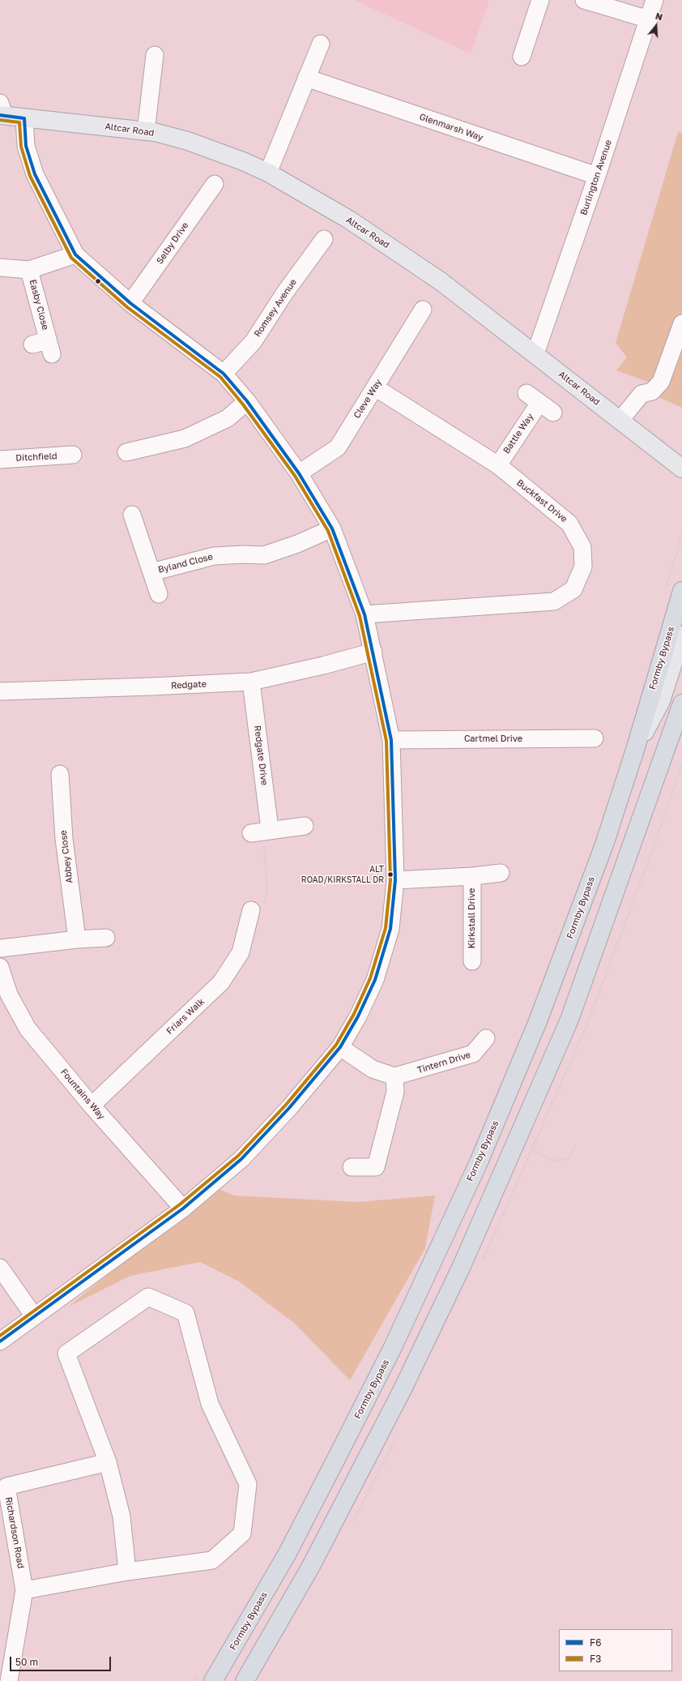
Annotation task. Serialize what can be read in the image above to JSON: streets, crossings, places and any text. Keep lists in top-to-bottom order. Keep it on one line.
{"streets":{"highway":["Formby Bypass"],"main road":["Altcar Road"],"street":["Glenmarsh Way","Burlington Avenue","Selby Drive","Easby Close","Romsey Avenue","Cleve Way","Battle Way","Ditchfield","Buckfast Drive","Byland Close","Redgate","Cartmel Drive","Redgate Drive","Abbey Close","Kirkstall Drive","Friars Walk","Tintern Drive","Fountains Way","Richardson Road"]},"crossings":[["Glenmarsh Way","Burlington Avenue"],["Altcar Road","Burlington Avenue"],["Cleve Way","Buckfast Drive"],["Battle Way","Buckfast Drive"],["Redgate","Redgate Drive"],["Friars Walk","Fountains Way"]],"places":["ALT ROAD/KIRKSTALL DR"],"lines":["transit line F6","transit line F3"],"legend":["F6","F3"],"scale_bar":"50 m","north":"top"}
